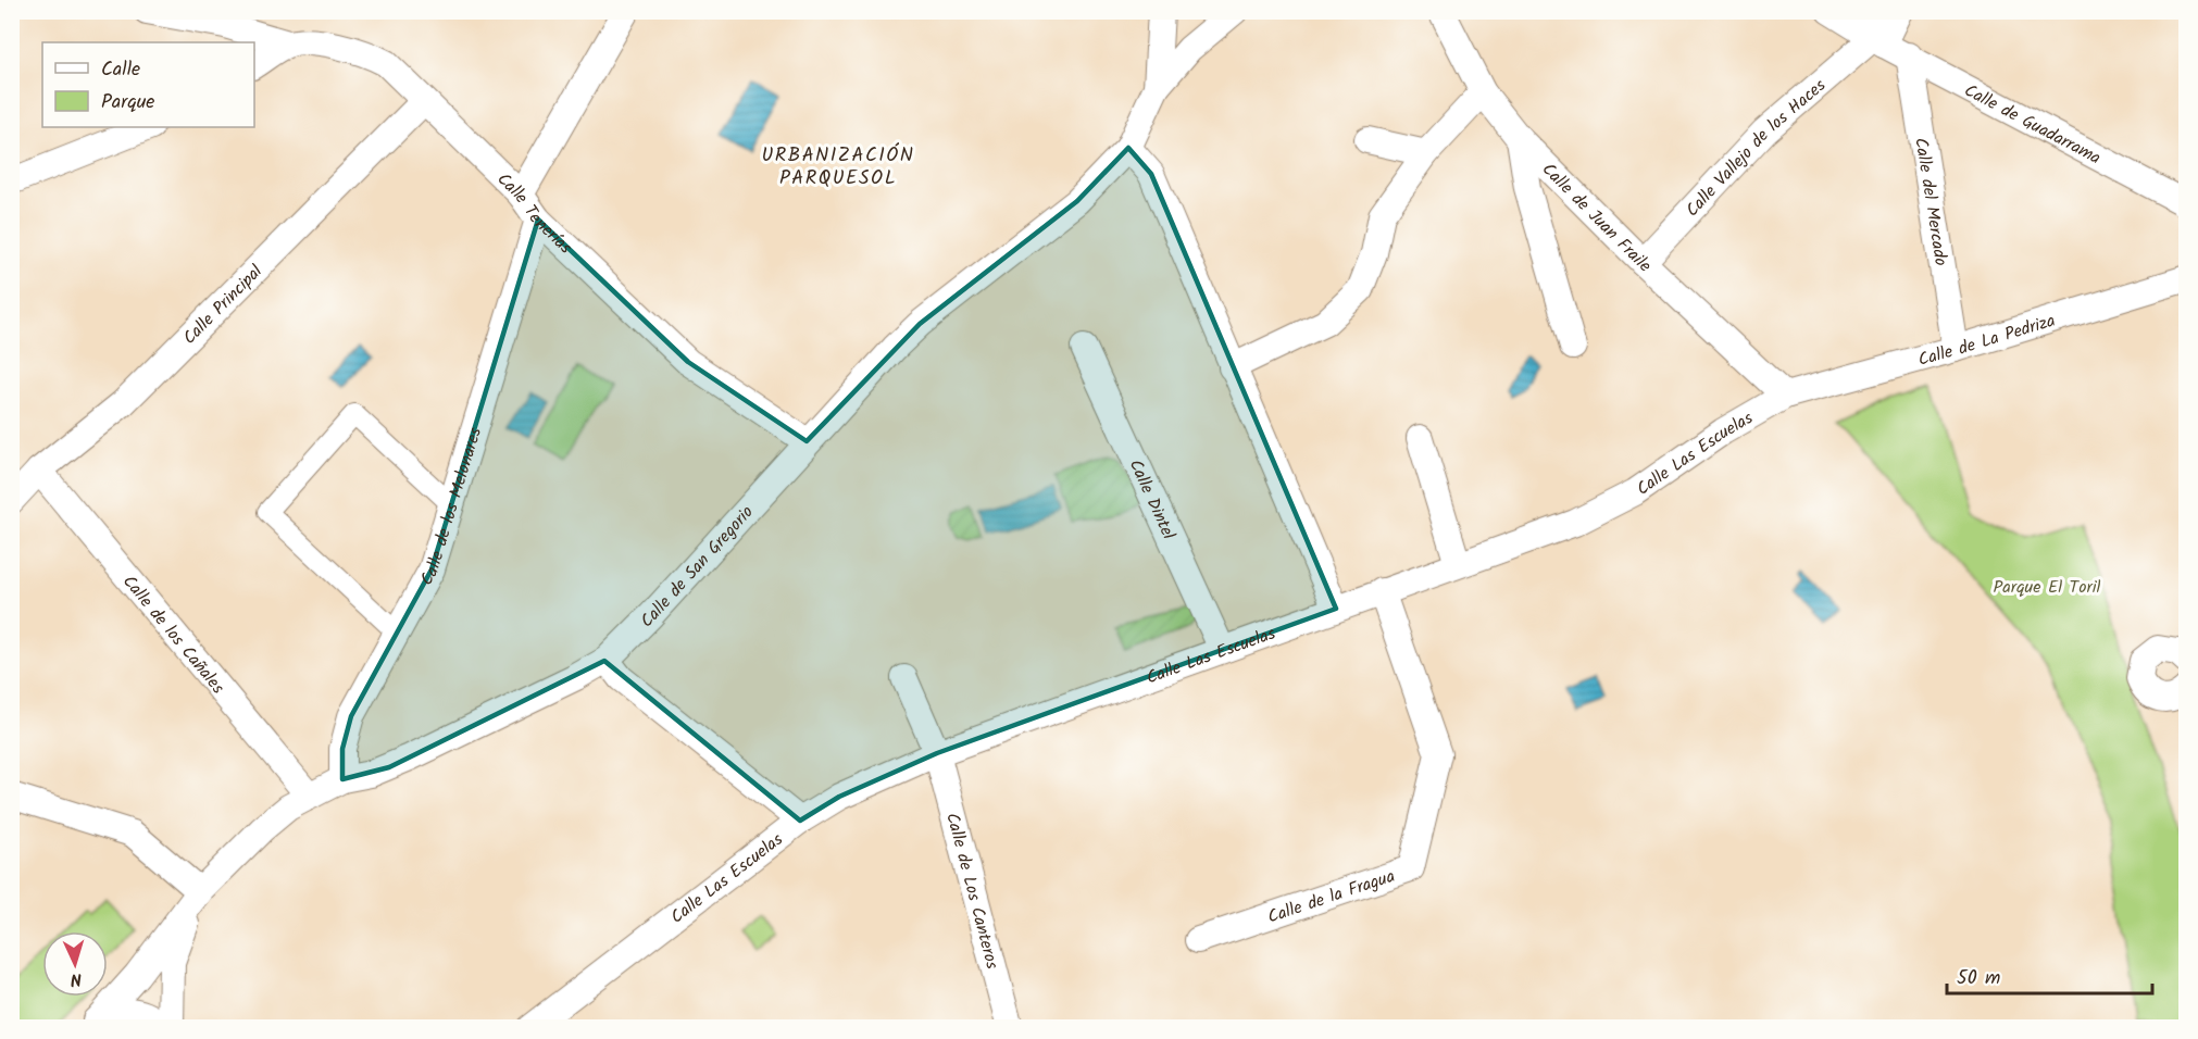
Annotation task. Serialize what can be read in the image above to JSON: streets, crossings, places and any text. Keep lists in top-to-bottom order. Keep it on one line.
{"streets":{"street":["Calle de Guadarrama","Calle Vallejo de los Haces","Calle del Mercado","Calle Tenerías","Calle de Juan Fraile","Calle Principal","Calle de La Pedriza","Calle Las Escuelas","Calle Dintel","Calle de los Melonares","Calle de San Gregorio","Calle de los Cañales","Calle de Los Canteros","Calle de la Fragua"]},"crossings":[["Calle de Guadarrama","Calle Vallejo de los Haces"],["Calle de Guadarrama","Calle del Mercado"],["Calle Vallejo de los Haces","Calle de Juan Fraile"],["Calle del Mercado","Calle de La Pedriza"],["Calle Tenerías","Calle Principal"],["Calle Tenerías","Calle de los Melonares"],["Calle Tenerías","Calle de San Gregorio"],["Calle de Juan Fraile","Calle de La Pedriza"],["Calle de Juan Fraile","Calle Las Escuelas"],["Calle Principal","Calle de los Cañales"],["Calle de La Pedriza","Calle Las Escuelas"],["Calle Las Escuelas","Calle Dintel"],["Calle Las Escuelas","Calle de Los Canteros"],["Calle Las Escuelas","Calle de la Fragua"],["Calle de los Melonares","Calle de San Gregorio"],["Calle de San Gregorio","Calle de los Cañales"]],"districts":["URBANIZACIÓN PARQUESOL"],"parks":["Parque El Toril"],"legend":["Calle","Parque"],"scale_bar":"50 m","north":"bottom"}
